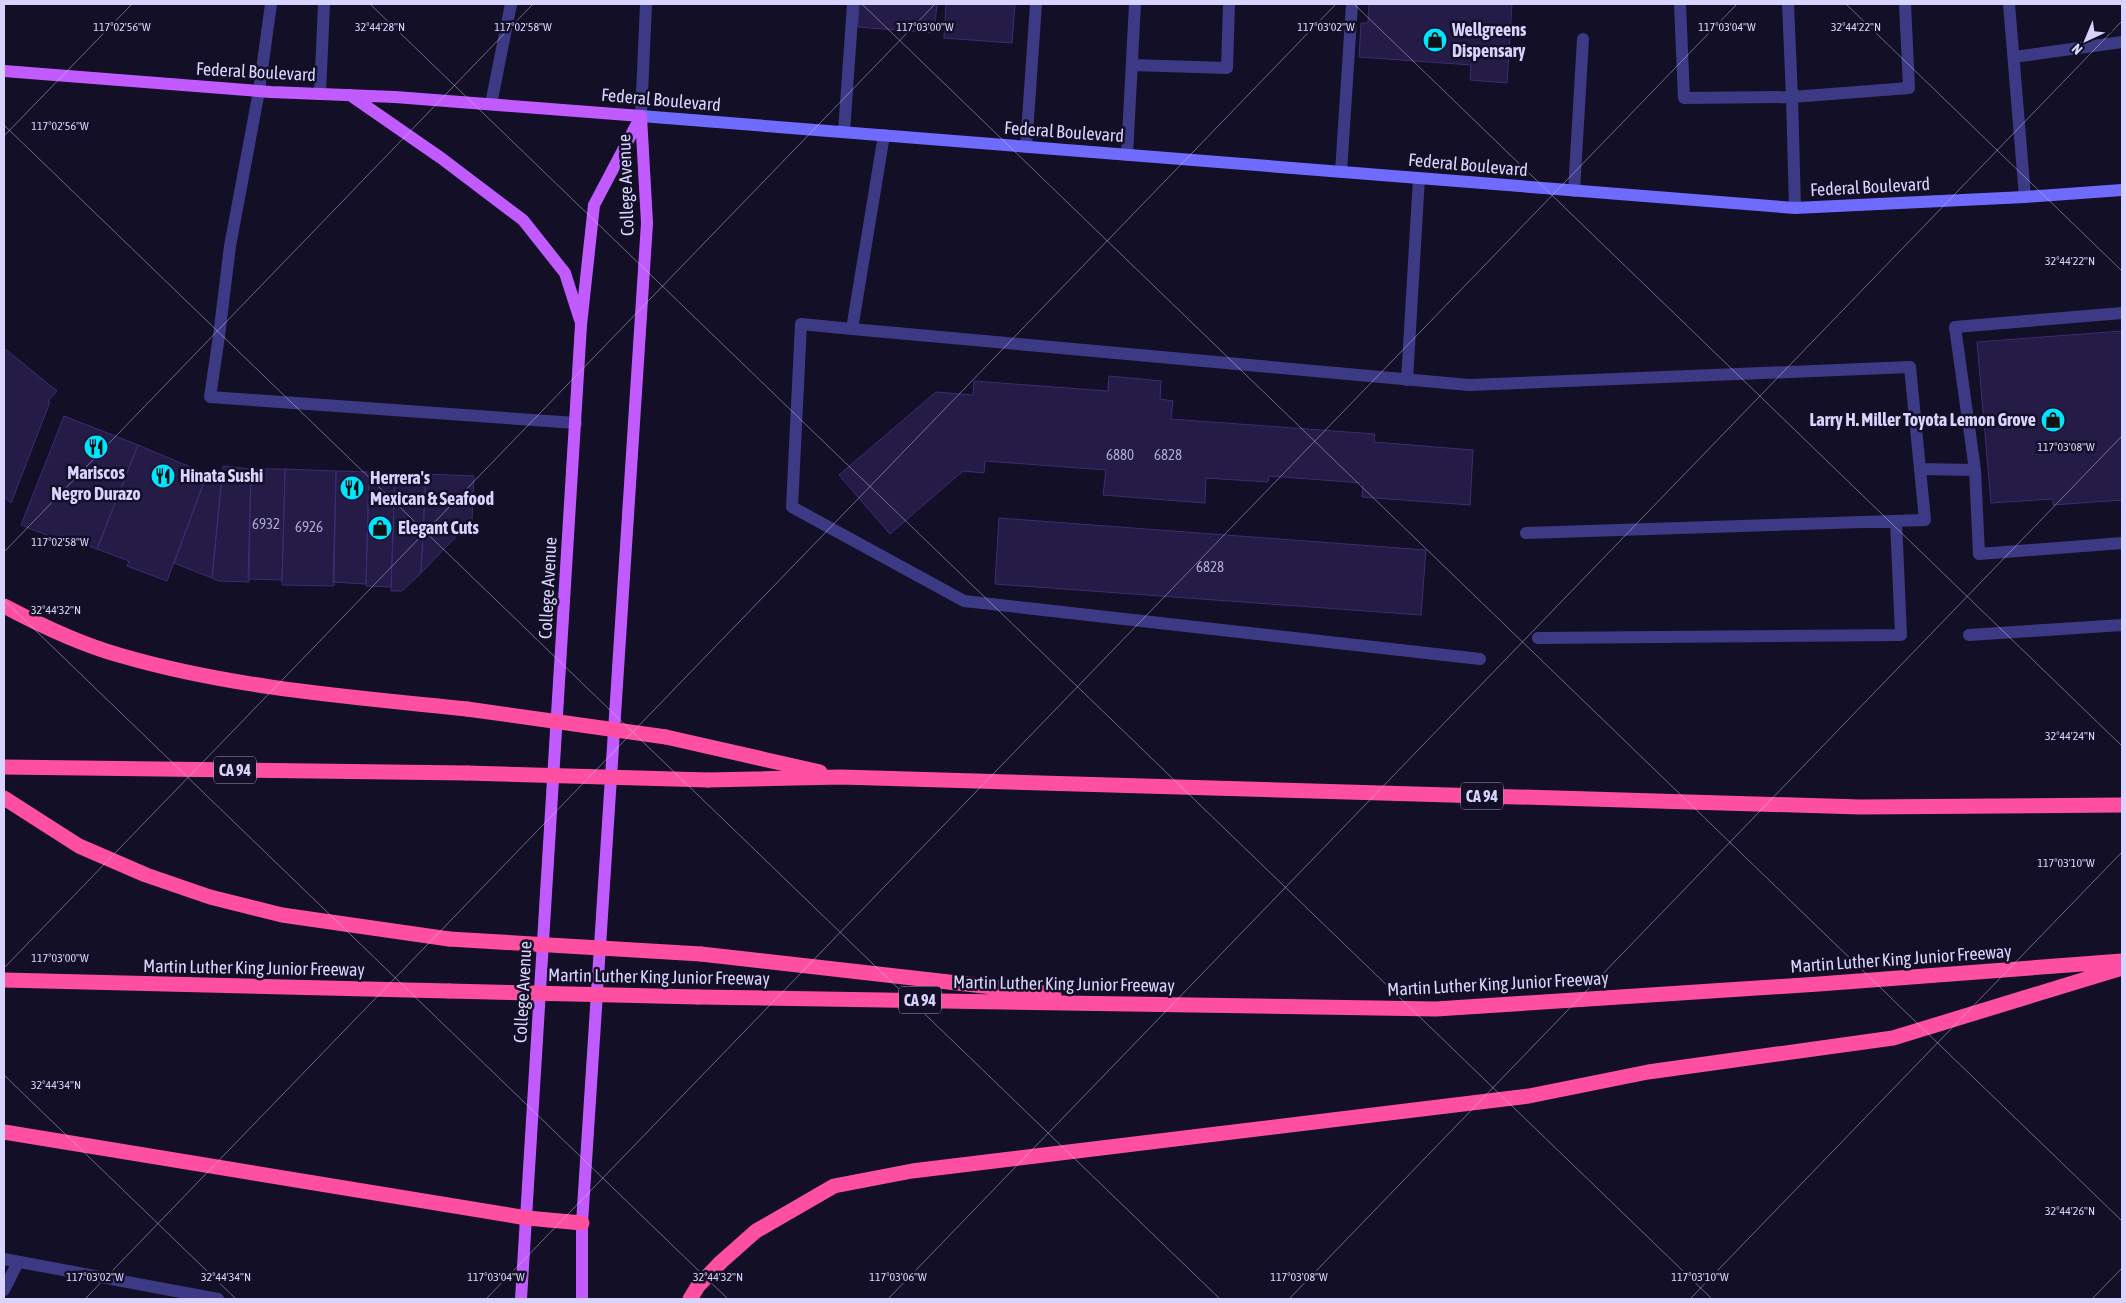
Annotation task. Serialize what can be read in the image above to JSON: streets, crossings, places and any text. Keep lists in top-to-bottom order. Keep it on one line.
{"streets":{"highway":["CA 94","Martin Luther King Junior Freeway"],"main road":["Federal Boulevard","College Avenue"]},"crossings":[["Federal Boulevard","College Avenue"]],"places":{"shop":["Wellgreens Dispensary","Larry H. Miller Toyota Lemon Grove","Elegant Cuts"],"restaurant":["Mariscos Negro Durazo","Hinata Sushi","Herrera's Mexican & Seafood"]},"house_numbers":["6880","6828","6932","6926","6828"],"north":"bottom left","coordinates":["32°44'28\"N","32°44'22\"N","117°02'56\"W","117°02'58\"W","117°03'00\"W","117°03'02\"W","117°03'04\"W","117°03'08\"W","32°44'32\"N","32°44'24\"N","117°03'10\"W","32°44'34\"N","32°44'26\"N","117°03'06\"W"]}
